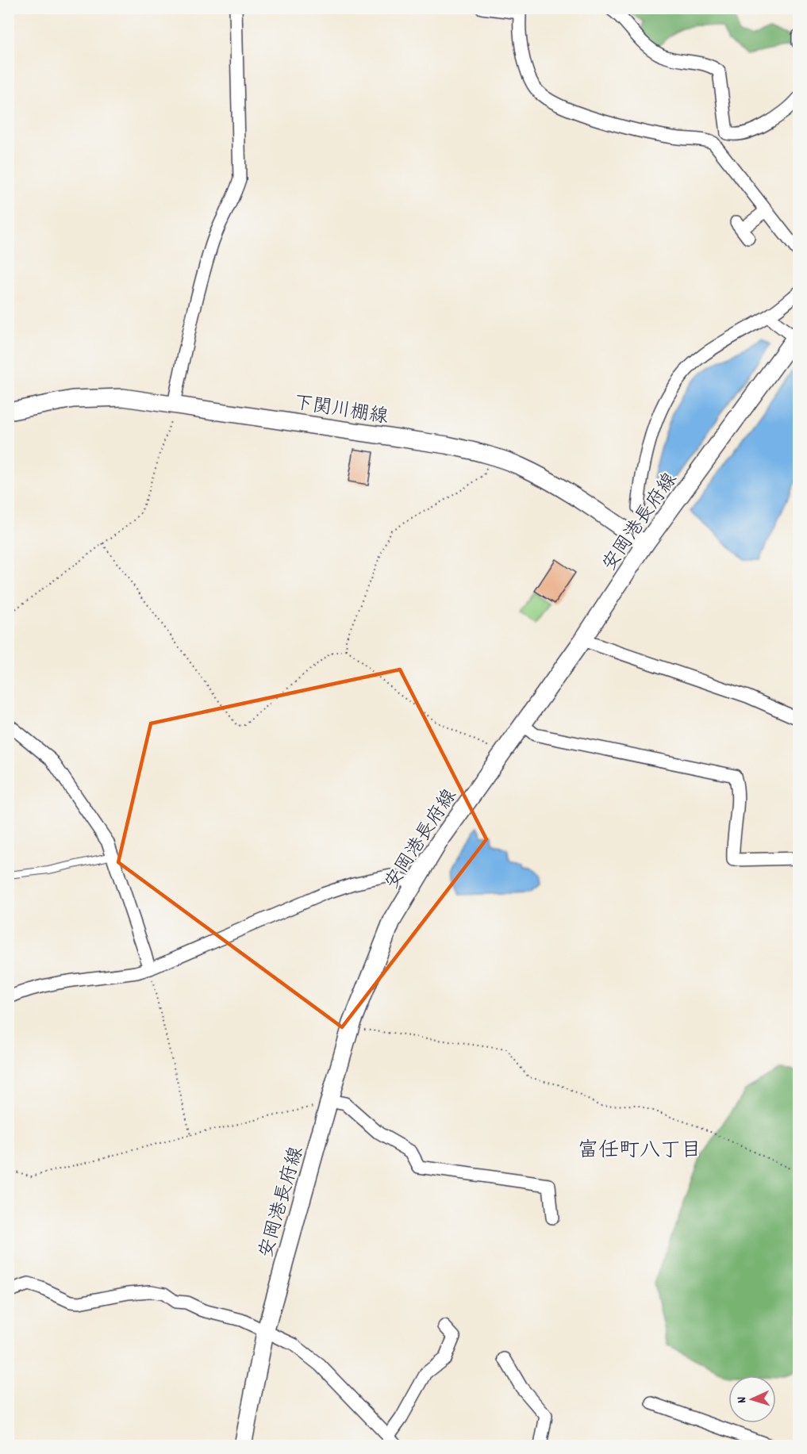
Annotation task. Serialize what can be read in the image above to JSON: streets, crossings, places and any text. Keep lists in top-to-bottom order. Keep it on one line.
{"streets":{"main road":["下関川棚線","安岡港長府線"]},"crossings":[["下関川棚線","安岡港長府線"]],"districts":["富任町八丁目"],"north":"left"}
